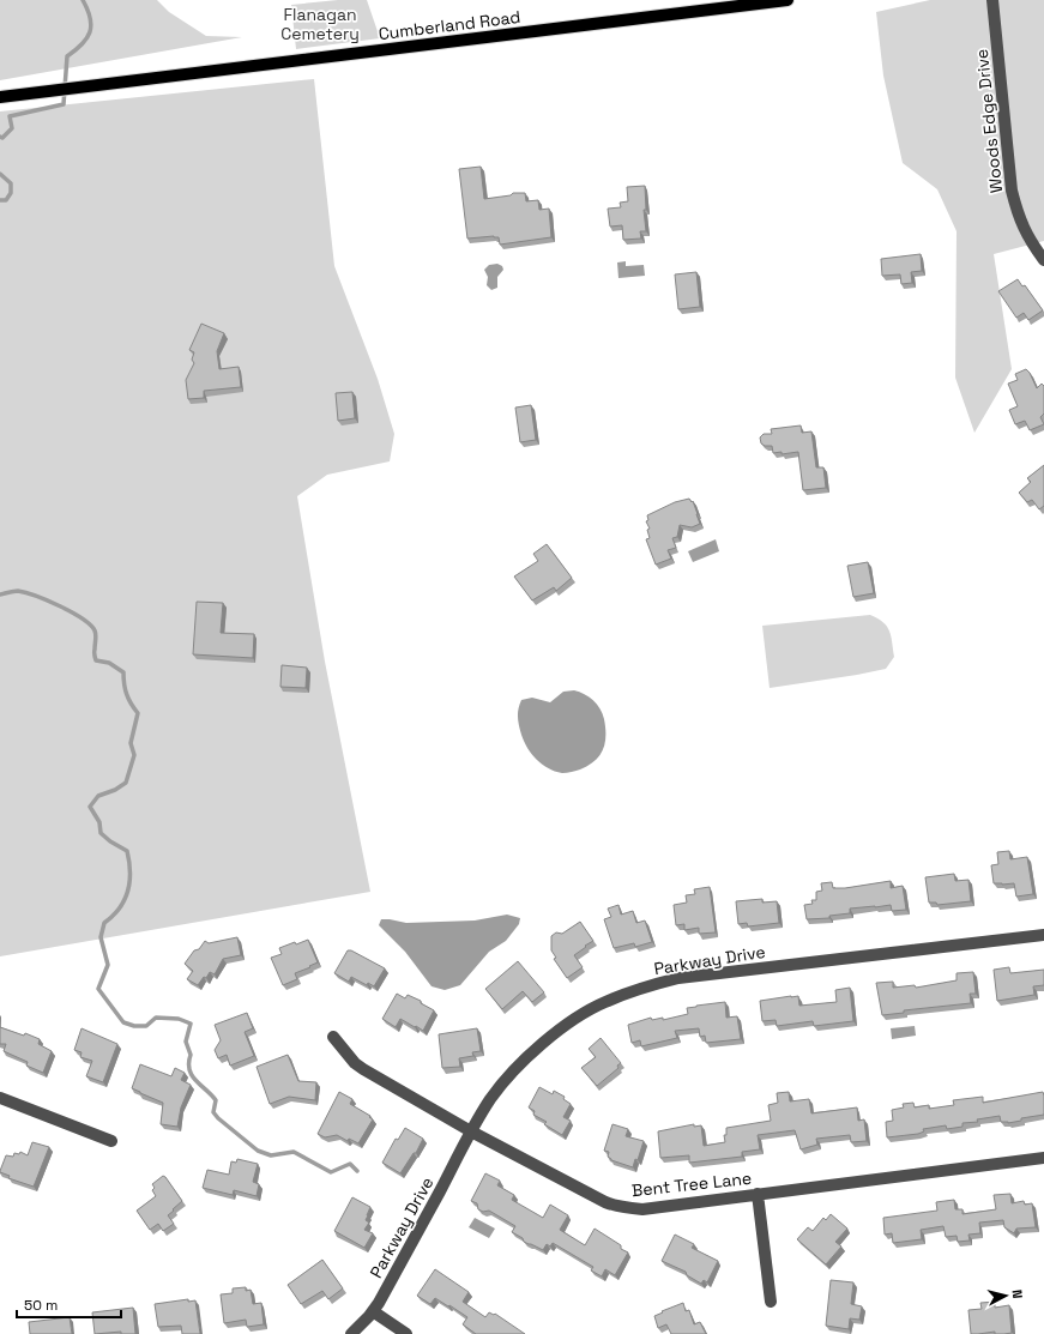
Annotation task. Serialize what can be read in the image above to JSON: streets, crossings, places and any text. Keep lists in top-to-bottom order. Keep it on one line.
{"streets":{"main road":["Cumberland Road"],"street":["Woods Edge Drive","Parkway Drive","Bent Tree Lane"]},"crossings":[["Parkway Drive","Bent Tree Lane"]],"parks":["Flanagan Cemetery"],"scale_bar":"50 m","north":"right"}
